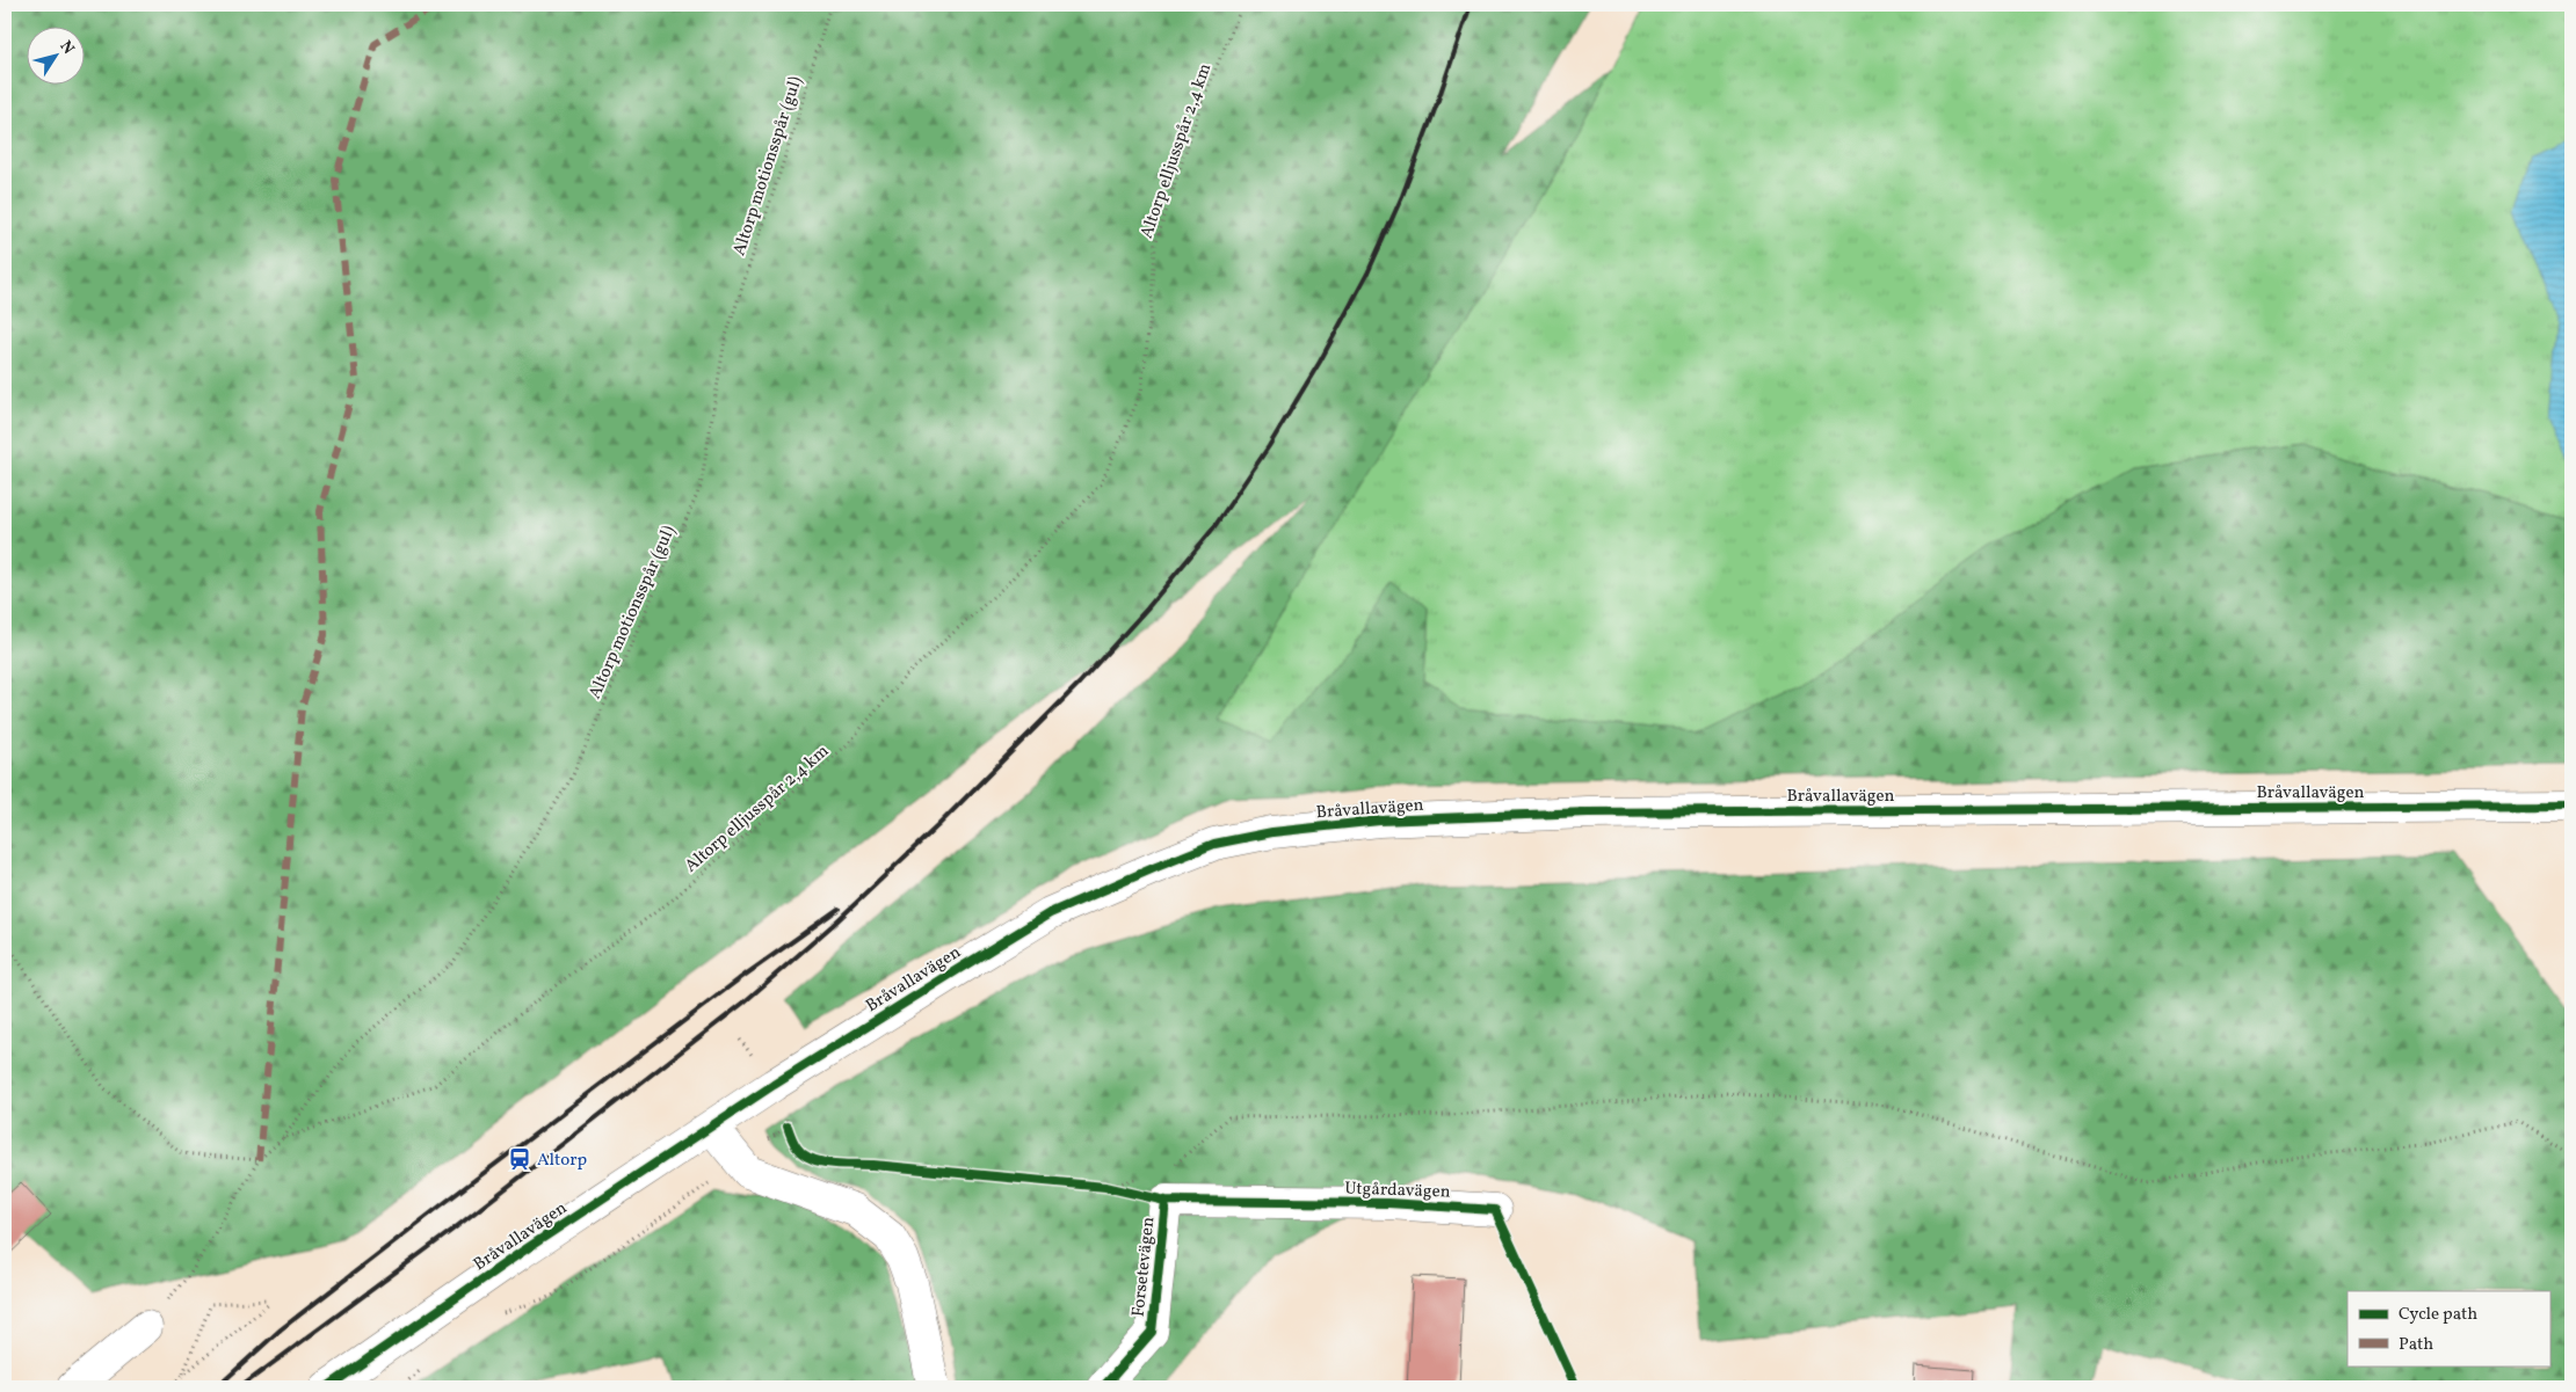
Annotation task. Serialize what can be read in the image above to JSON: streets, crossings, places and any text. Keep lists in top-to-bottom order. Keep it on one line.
{"streets":{"street":["Bråvallavägen","Utgårdavägen","Forsetevägen"],"path":["Altorp elljusspår 2,4 km","Altorp motionsspår (gul)"]},"crossings":[["Altorp elljusspår 2,4 km","Altorp motionsspår (gul)"],["Utgårdavägen","Forsetevägen"]],"places":{"station":["Altorp"]},"legend":["Cycle path","Path"],"north":"top right"}
